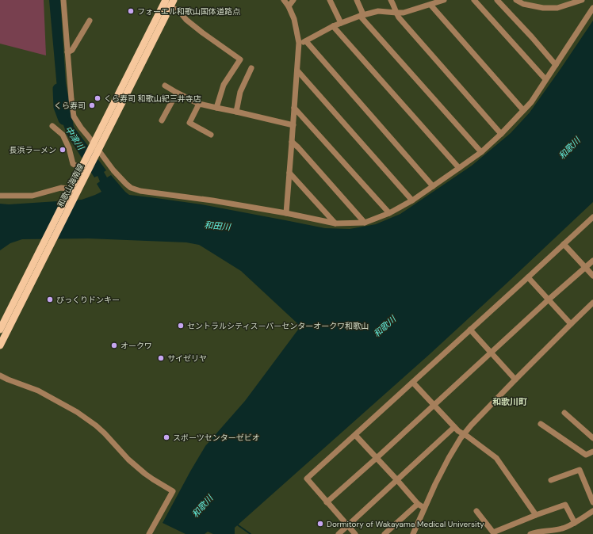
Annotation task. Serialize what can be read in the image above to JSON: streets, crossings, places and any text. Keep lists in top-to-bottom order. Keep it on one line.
{"streets":{"main road":["和歌山海南線"]},"districts":["和歌川町"],"water":["中津川","和歌川","和田川"],"places":["フォーエル和歌山国体道路点","くら寿司 和歌山紀三井寺店","くら寿司","長浜ラーメン","びっくりドンキー","セントラルシティスーパーセンターオークワ和歌山","オークワ","サイゼリヤ","スポーツセンターゼビオ","Dormitory of Wakayama Medical University"]}
